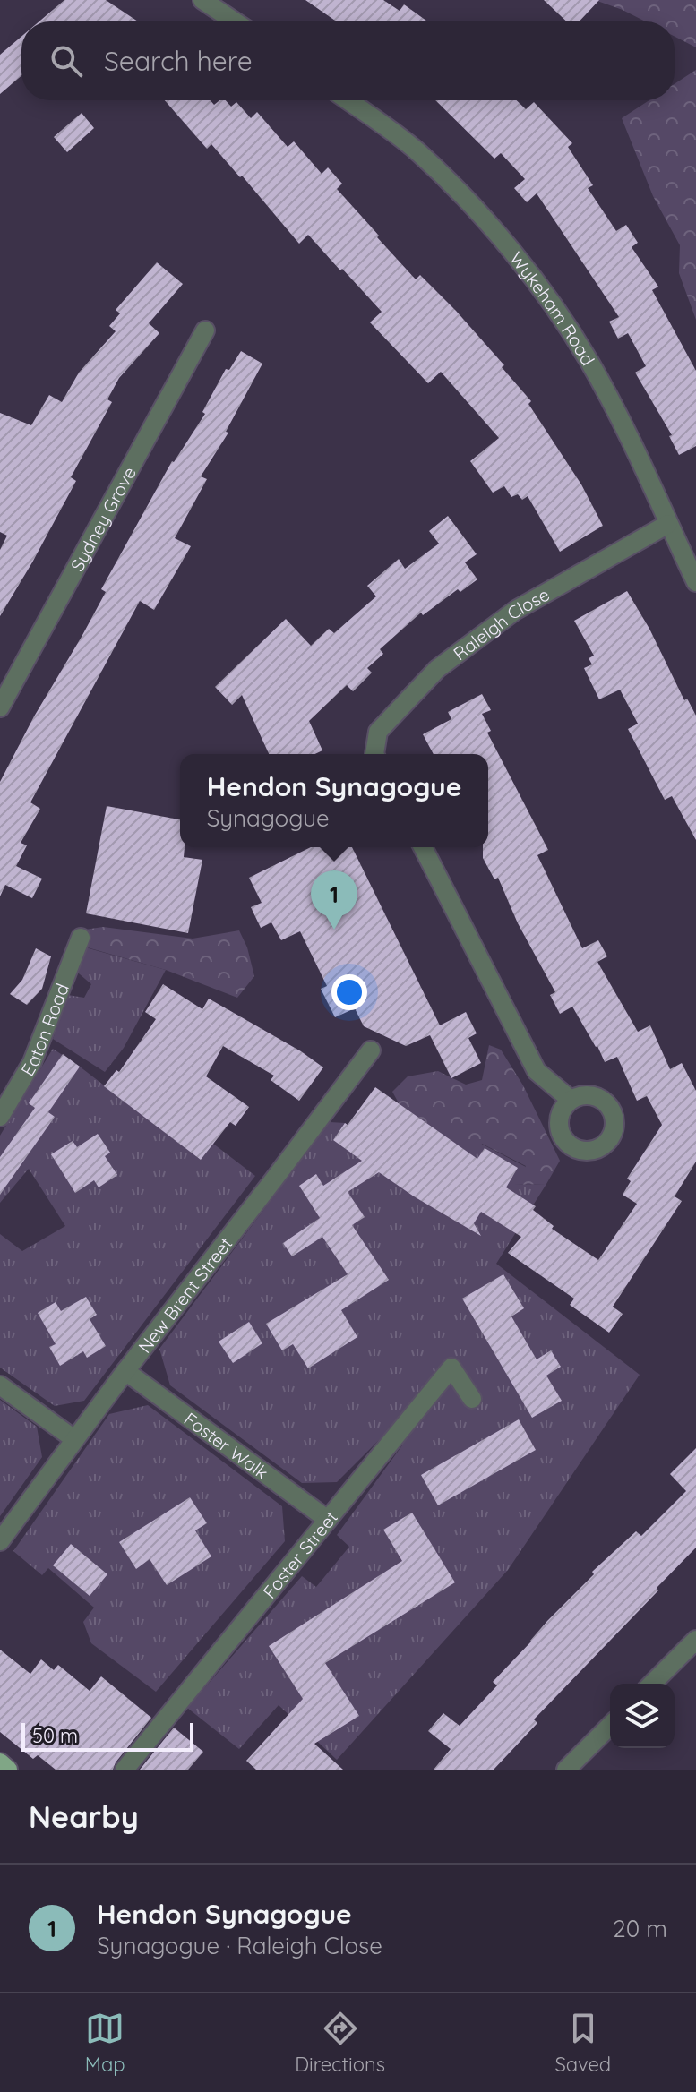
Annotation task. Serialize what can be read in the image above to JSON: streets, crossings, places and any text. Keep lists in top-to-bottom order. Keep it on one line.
{"streets":{"street":["Wykeham Road","Sydney Grove","Raleigh Close","Eaton Road","New Brent Street","Foster Walk","Foster Street"]},"crossings":[["Wykeham Road","Raleigh Close"],["New Brent Street","Foster Walk"],["Foster Walk","Foster Street"]],"scale_bar":"50 m","page":{"search":"Search here","popup":["Hendon Synagogue","Synagogue"],"pins":"1","scale":"50 m","heading":"Nearby","list":[{"mark":"1","name":"Hendon Synagogue","note":"Synagogue · Raleigh Close","value":"20 m"}],"nav":["Map","Directions","Saved"]}}
